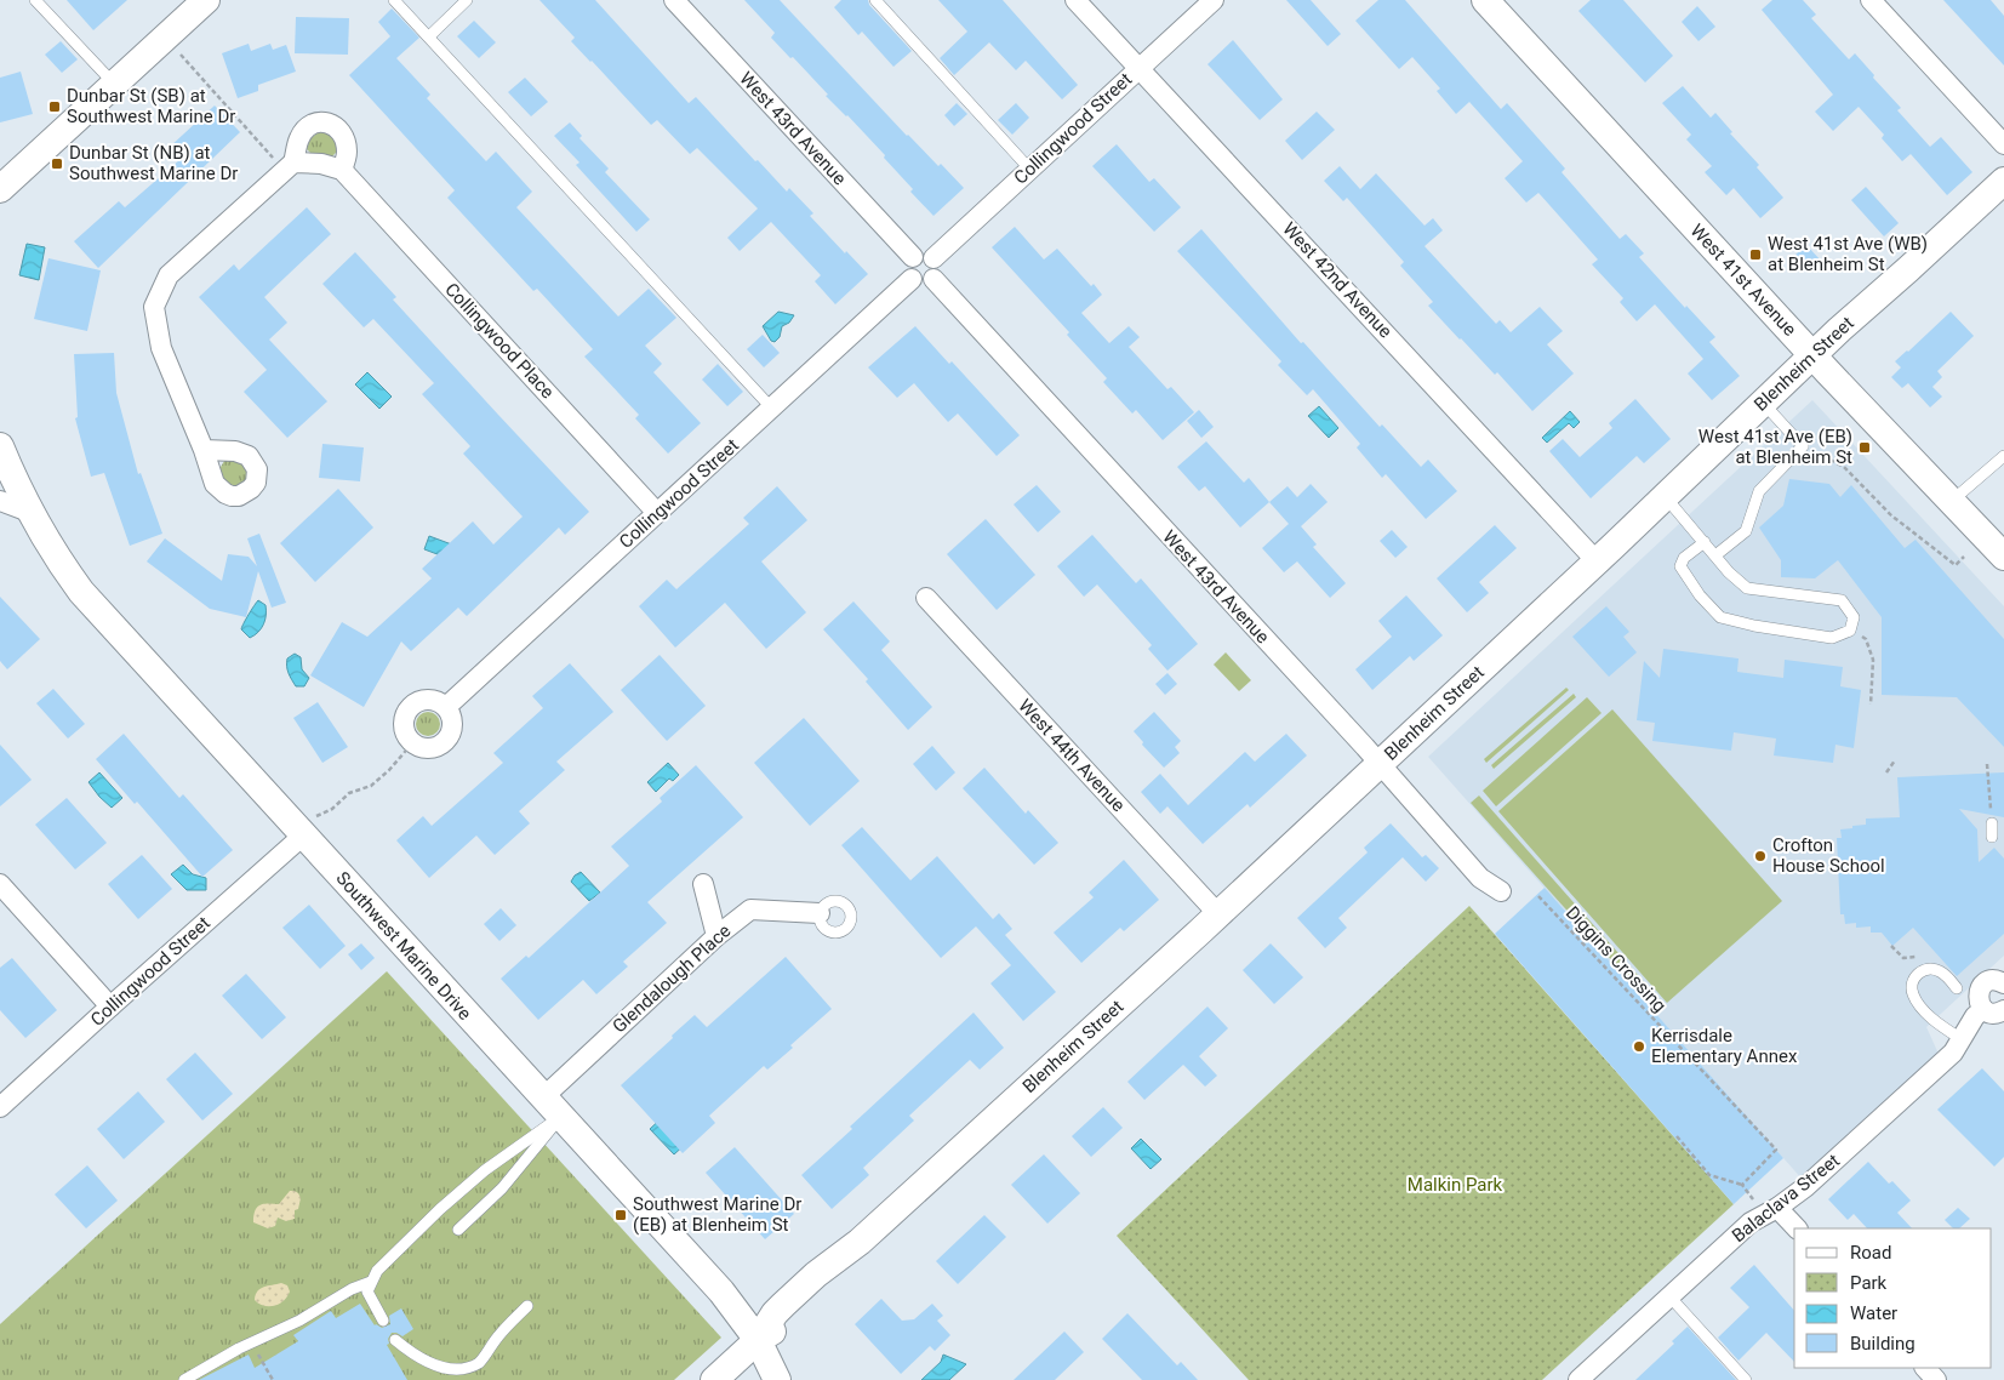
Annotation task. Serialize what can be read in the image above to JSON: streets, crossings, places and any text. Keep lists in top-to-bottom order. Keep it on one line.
{"streets":{"main road":["West 41st Avenue","Blenheim Street","Southwest Marine Drive"],"street":["West 43rd Avenue","Collingwood Street","West 42nd Avenue","Collingwood Place","West 44th Avenue","Glendalough Place","Balaclava Street"],"path":["Diggins Crossing"]},"crossings":[["West 43rd Avenue","Collingwood Street"],["West 43rd Avenue","Blenheim Street"],["Collingwood Street","West 42nd Avenue"],["Collingwood Street","Collingwood Place"],["Collingwood Street","Southwest Marine Drive"],["West 42nd Avenue","Blenheim Street"],["West 41st Avenue","Blenheim Street"],["Blenheim Street","West 44th Avenue"],["Blenheim Street","Southwest Marine Drive"],["Southwest Marine Drive","Glendalough Place"]],"parks":["Malkin Park"],"places":{"transit":["Dunbar St (SB) at Southwest Marine Dr","Dunbar St (NB) at Southwest Marine Dr","West 41st Ave (WB) at Blenheim St","West 41st Ave (EB) at Blenheim St","Southwest Marine Dr (EB) at Blenheim St"],"other":["Crofton House School","Kerrisdale Elementary Annex"]},"legend":["Road","Park","Water","Building"]}
